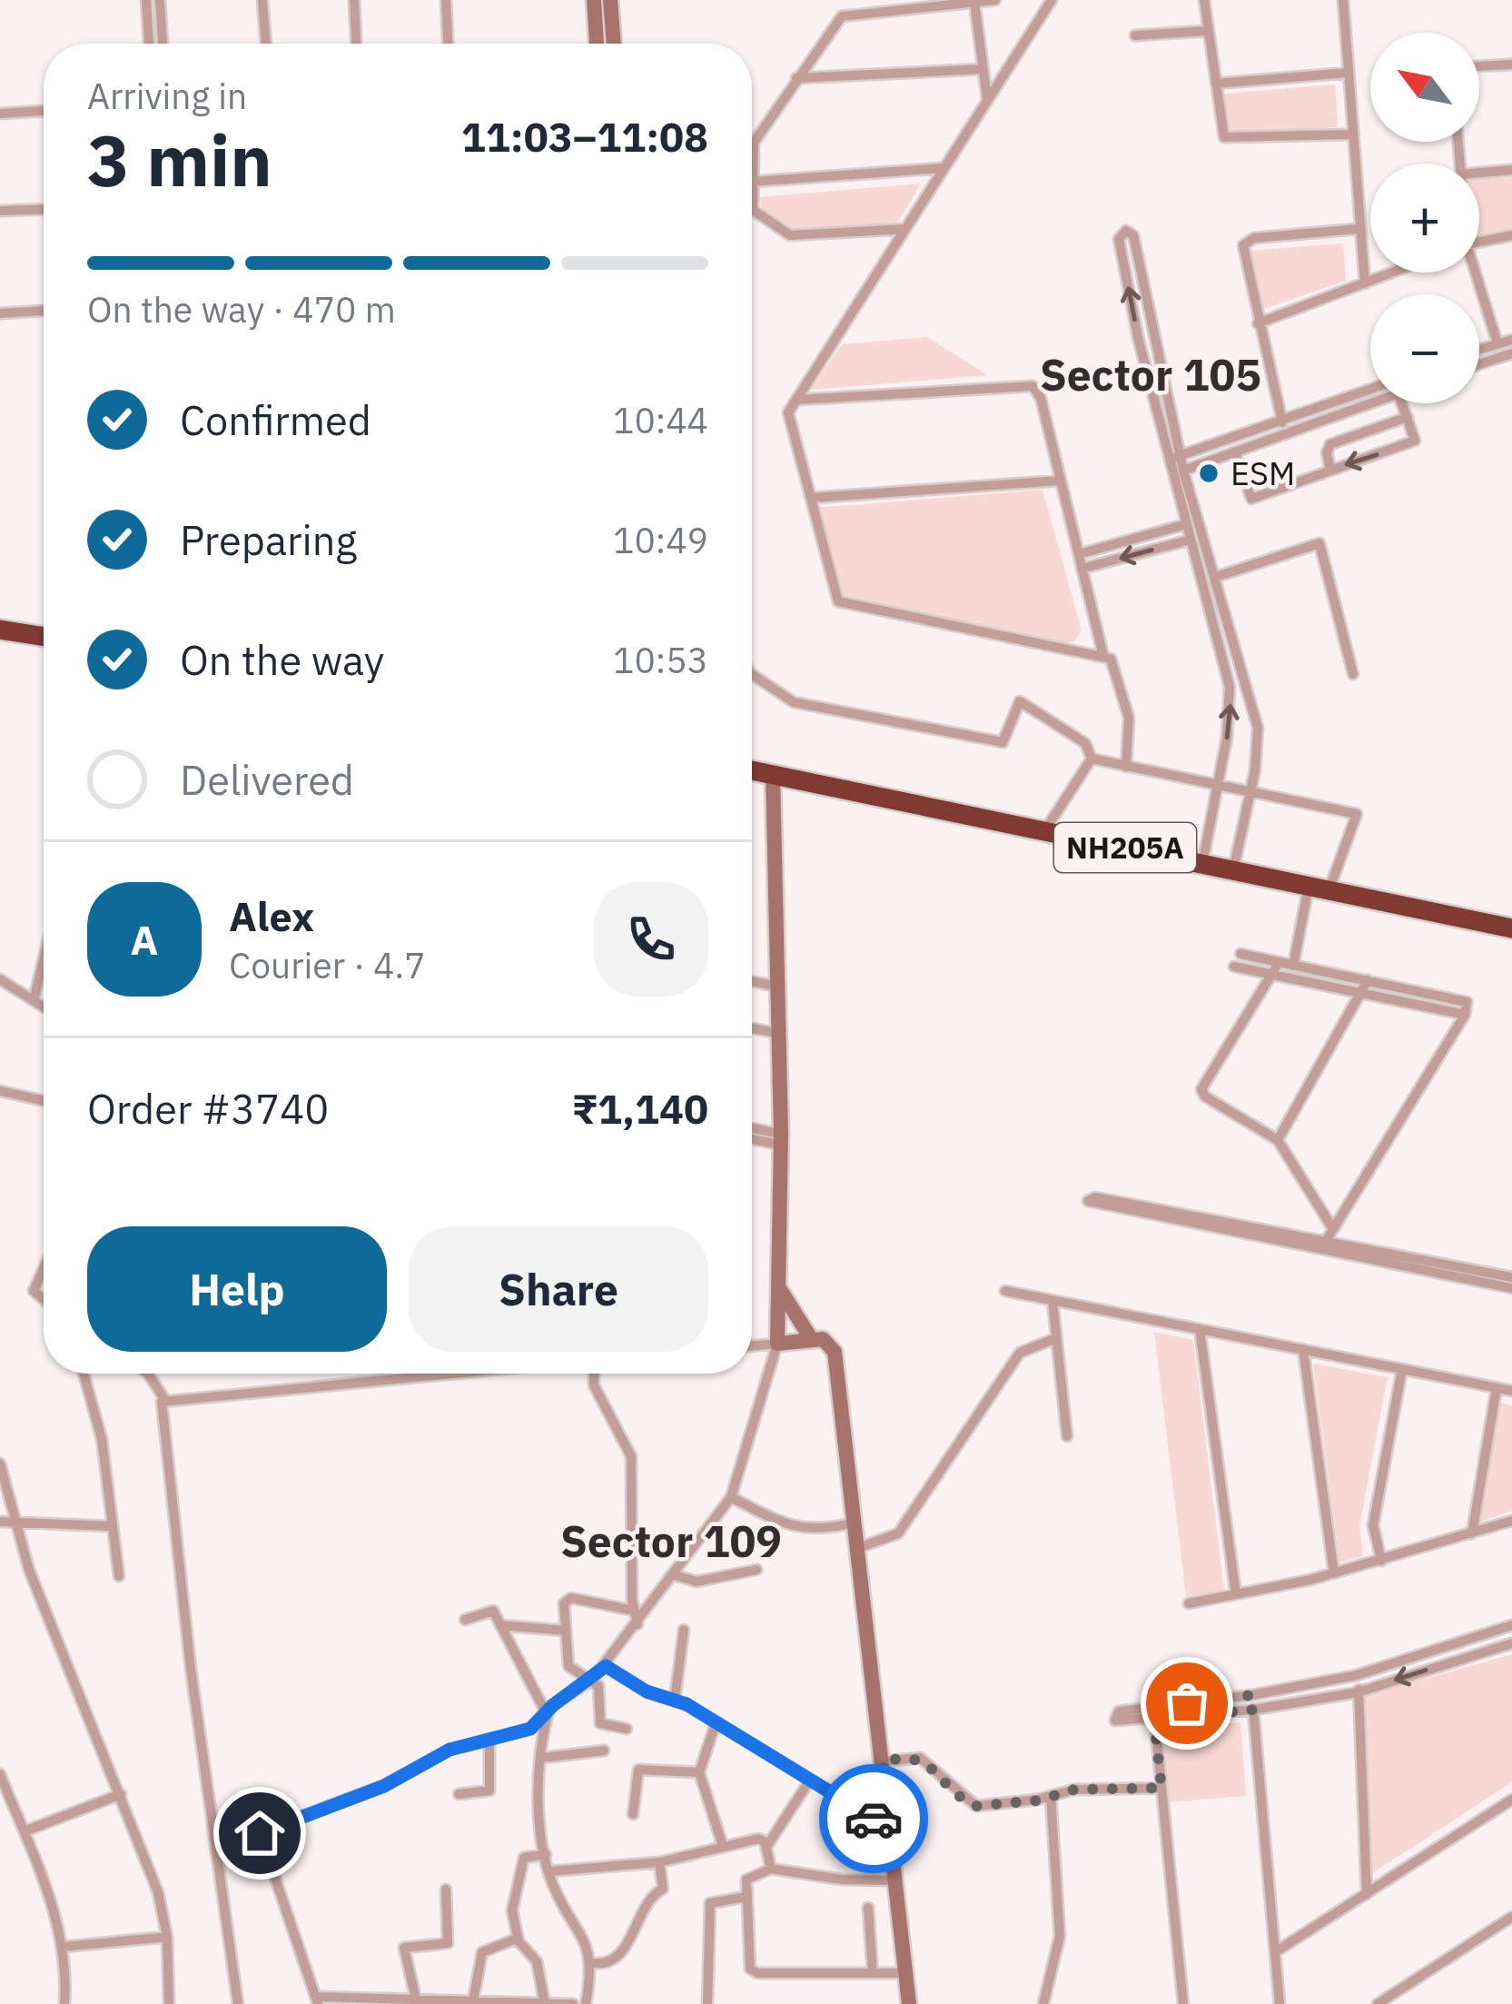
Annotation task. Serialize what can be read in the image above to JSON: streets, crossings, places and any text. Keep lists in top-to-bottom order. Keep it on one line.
{"streets":{"highway":["NH205A"]},"districts":["Sector 105","Sector 109"],"places":["ESM"],"north":"top left","page":{"map_buttons":["+","−"],"heading":["3 min","Arriving in","11:03–11:08"],"panel":["Alex","Courier · 4.7","Order #3740","₹1,140"],"bar":"On the way · 470 m","list":[["Confirmed","10:44"],["Preparing","10:49"],["On the way","10:53"],"Delivered"],"round":"A","buttons":["Help","Share"]}}
